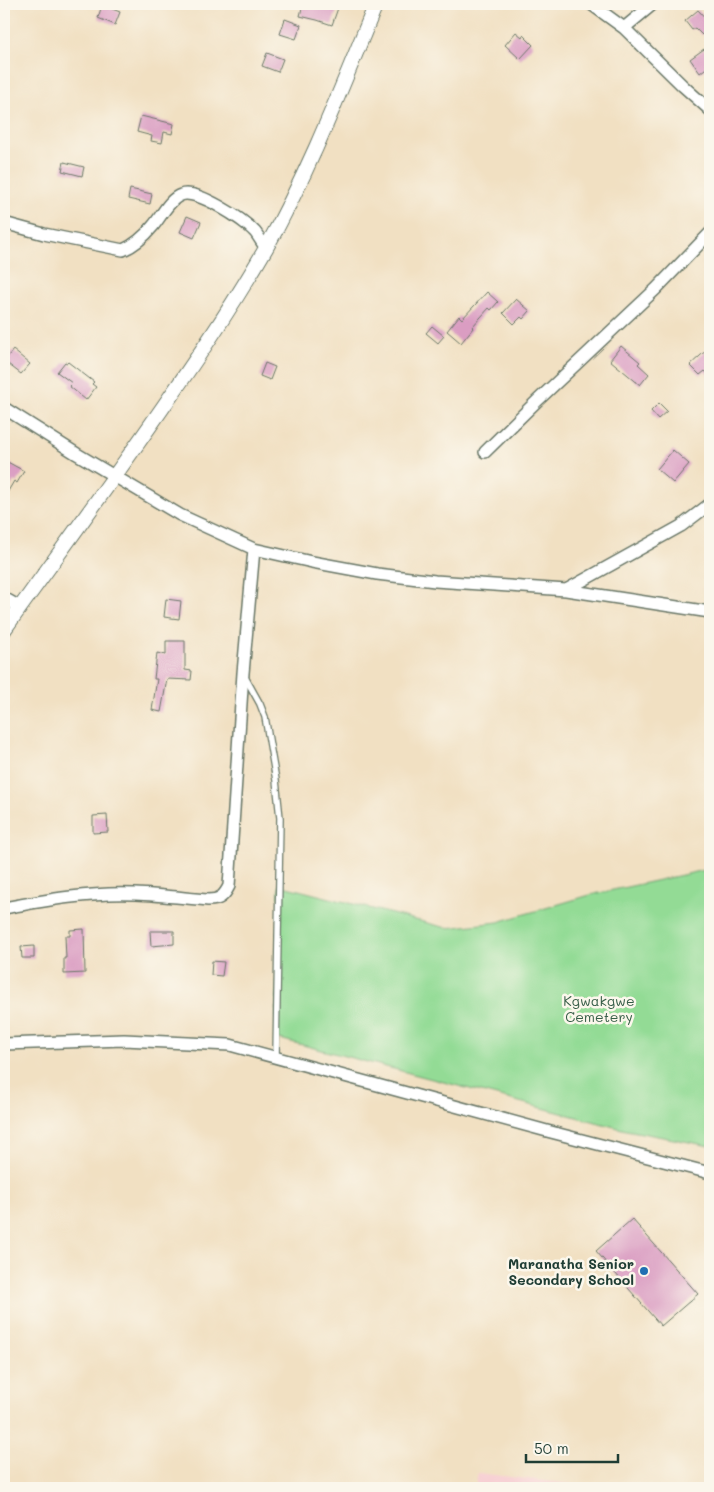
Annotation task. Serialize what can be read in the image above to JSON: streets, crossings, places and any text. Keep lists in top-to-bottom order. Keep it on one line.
{"parks":["Kgwakgwe Cemetery"],"places":["Maranatha Senior Secondary School"],"scale_bar":"50 m"}
